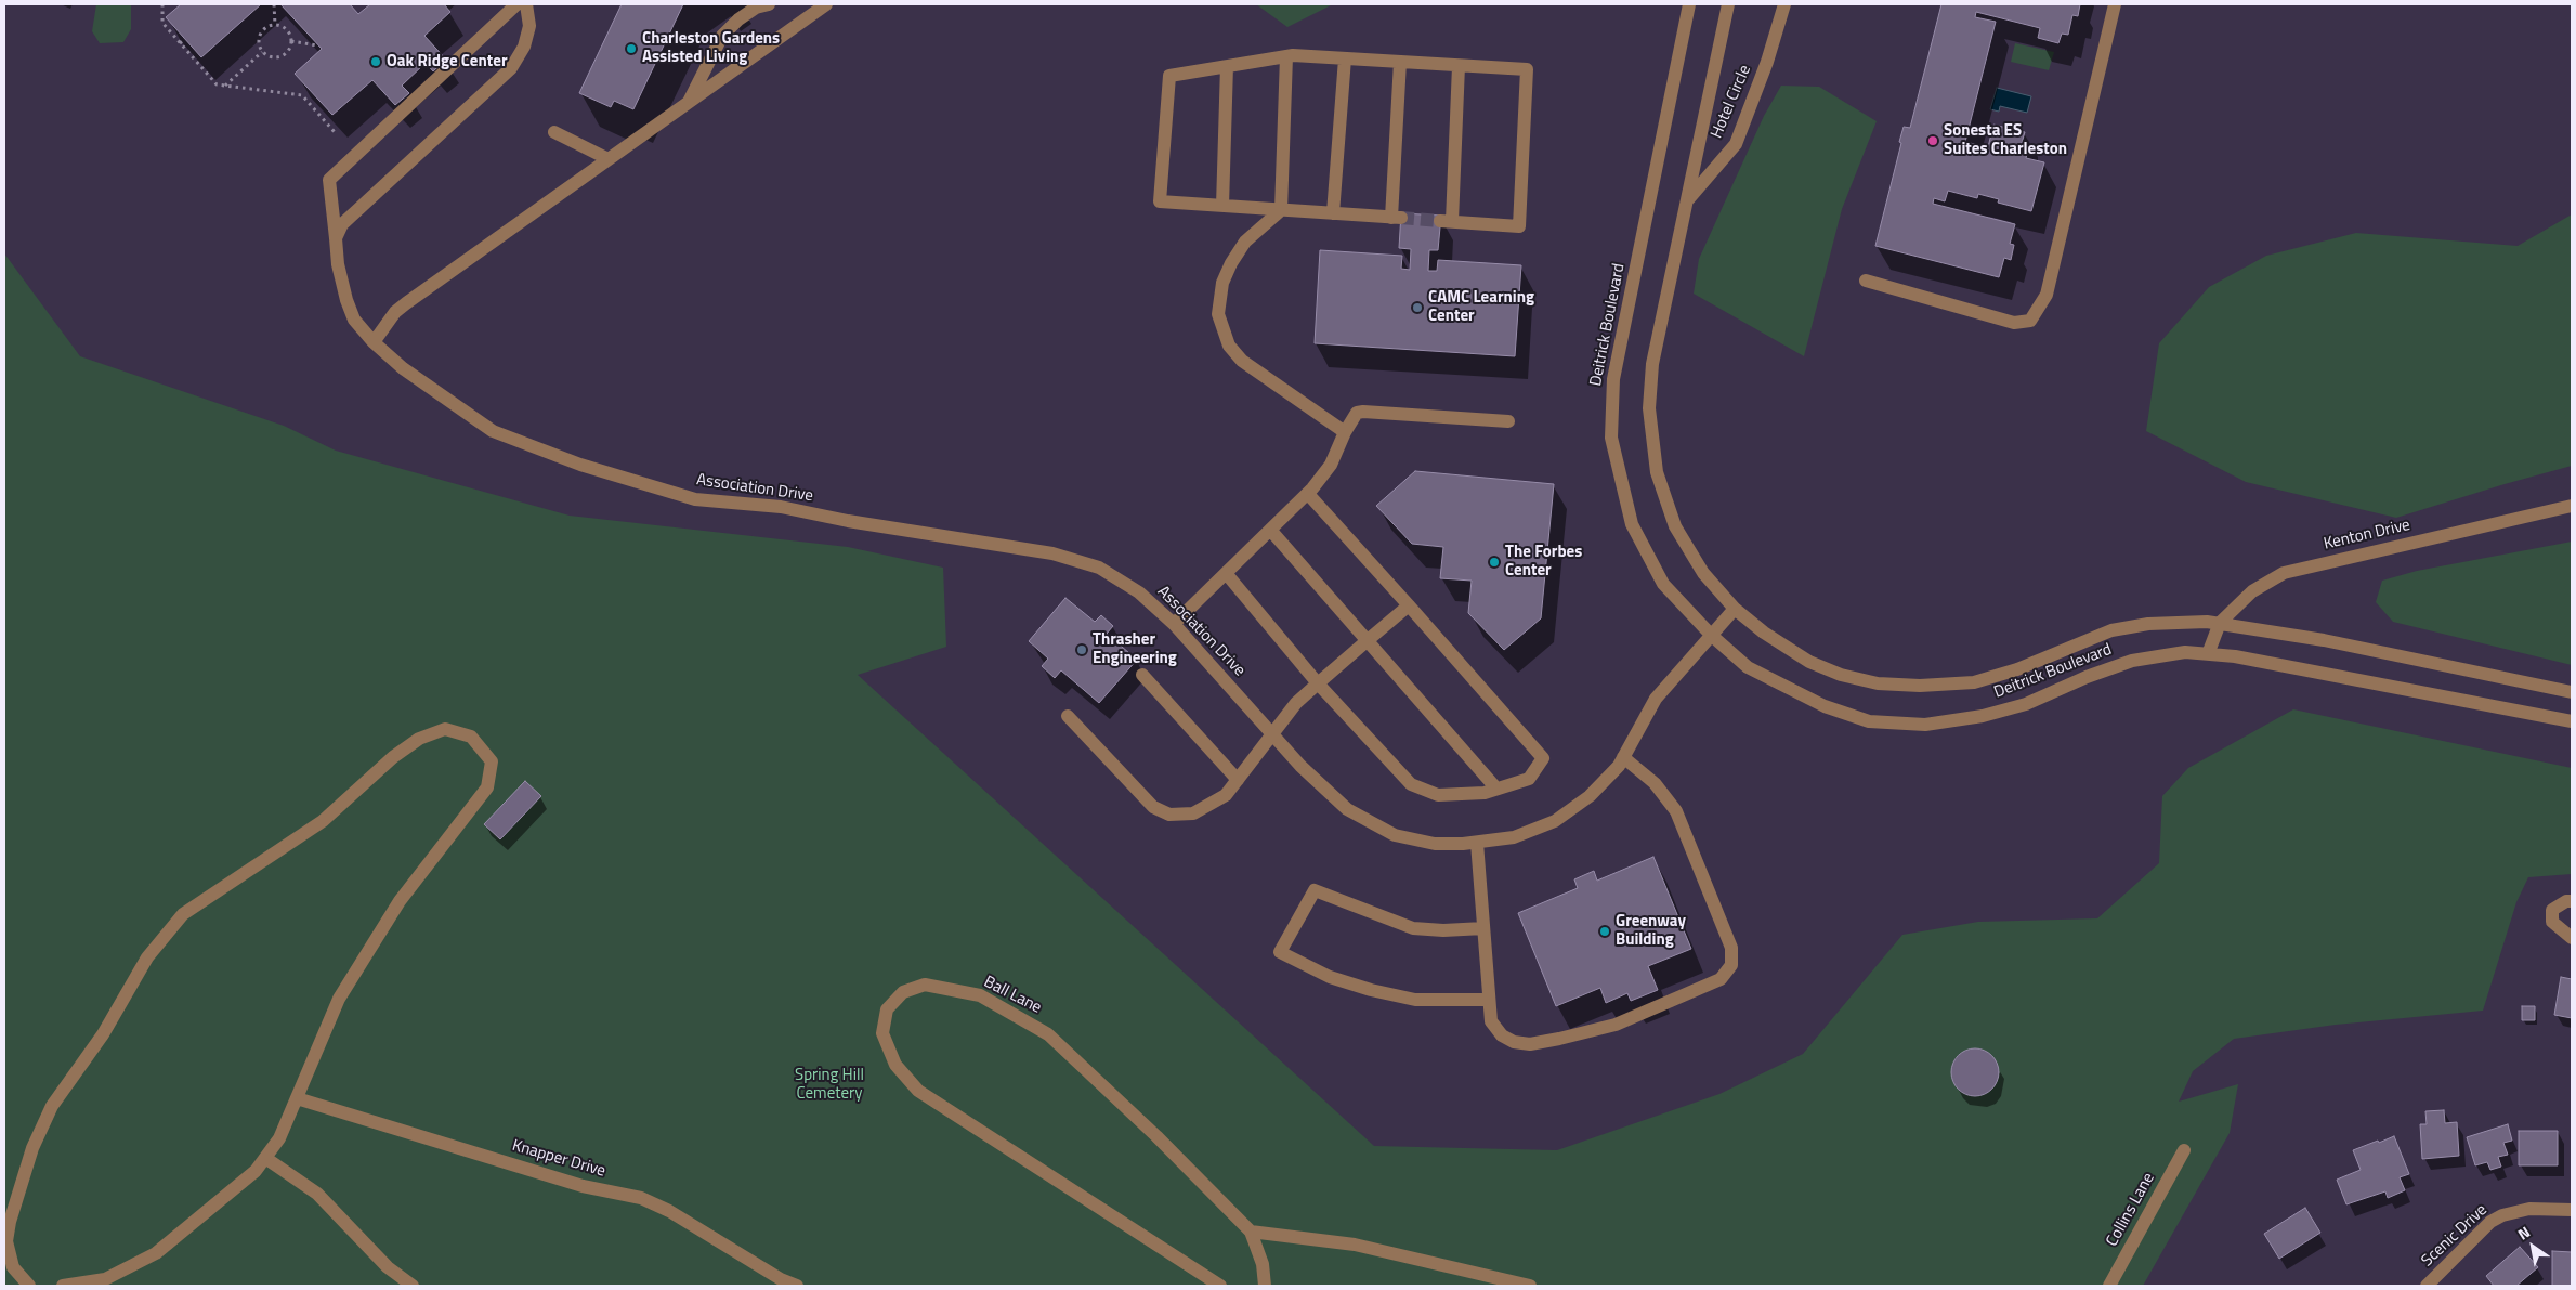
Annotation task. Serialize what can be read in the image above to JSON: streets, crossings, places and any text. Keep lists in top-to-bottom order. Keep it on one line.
{"streets":{"street":["Hotel Circle","Deitrick Boulevard","Association Drive","Kenton Drive","Ball Lane","Knapper Drive","Collins Lane","Scenic Drive"]},"crossings":[["Hotel Circle","Deitrick Boulevard"],["Deitrick Boulevard","Association Drive"],["Deitrick Boulevard","Kenton Drive"]],"parks":["Spring Hill Cemetery"],"places":["Charleston Gardens Assisted Living","Oak Ridge Center","Sonesta ES Suites Charleston","CAMC Learning Center","The Forbes Center","Thrasher Engineering","Greenway Building"],"north":"top left"}
